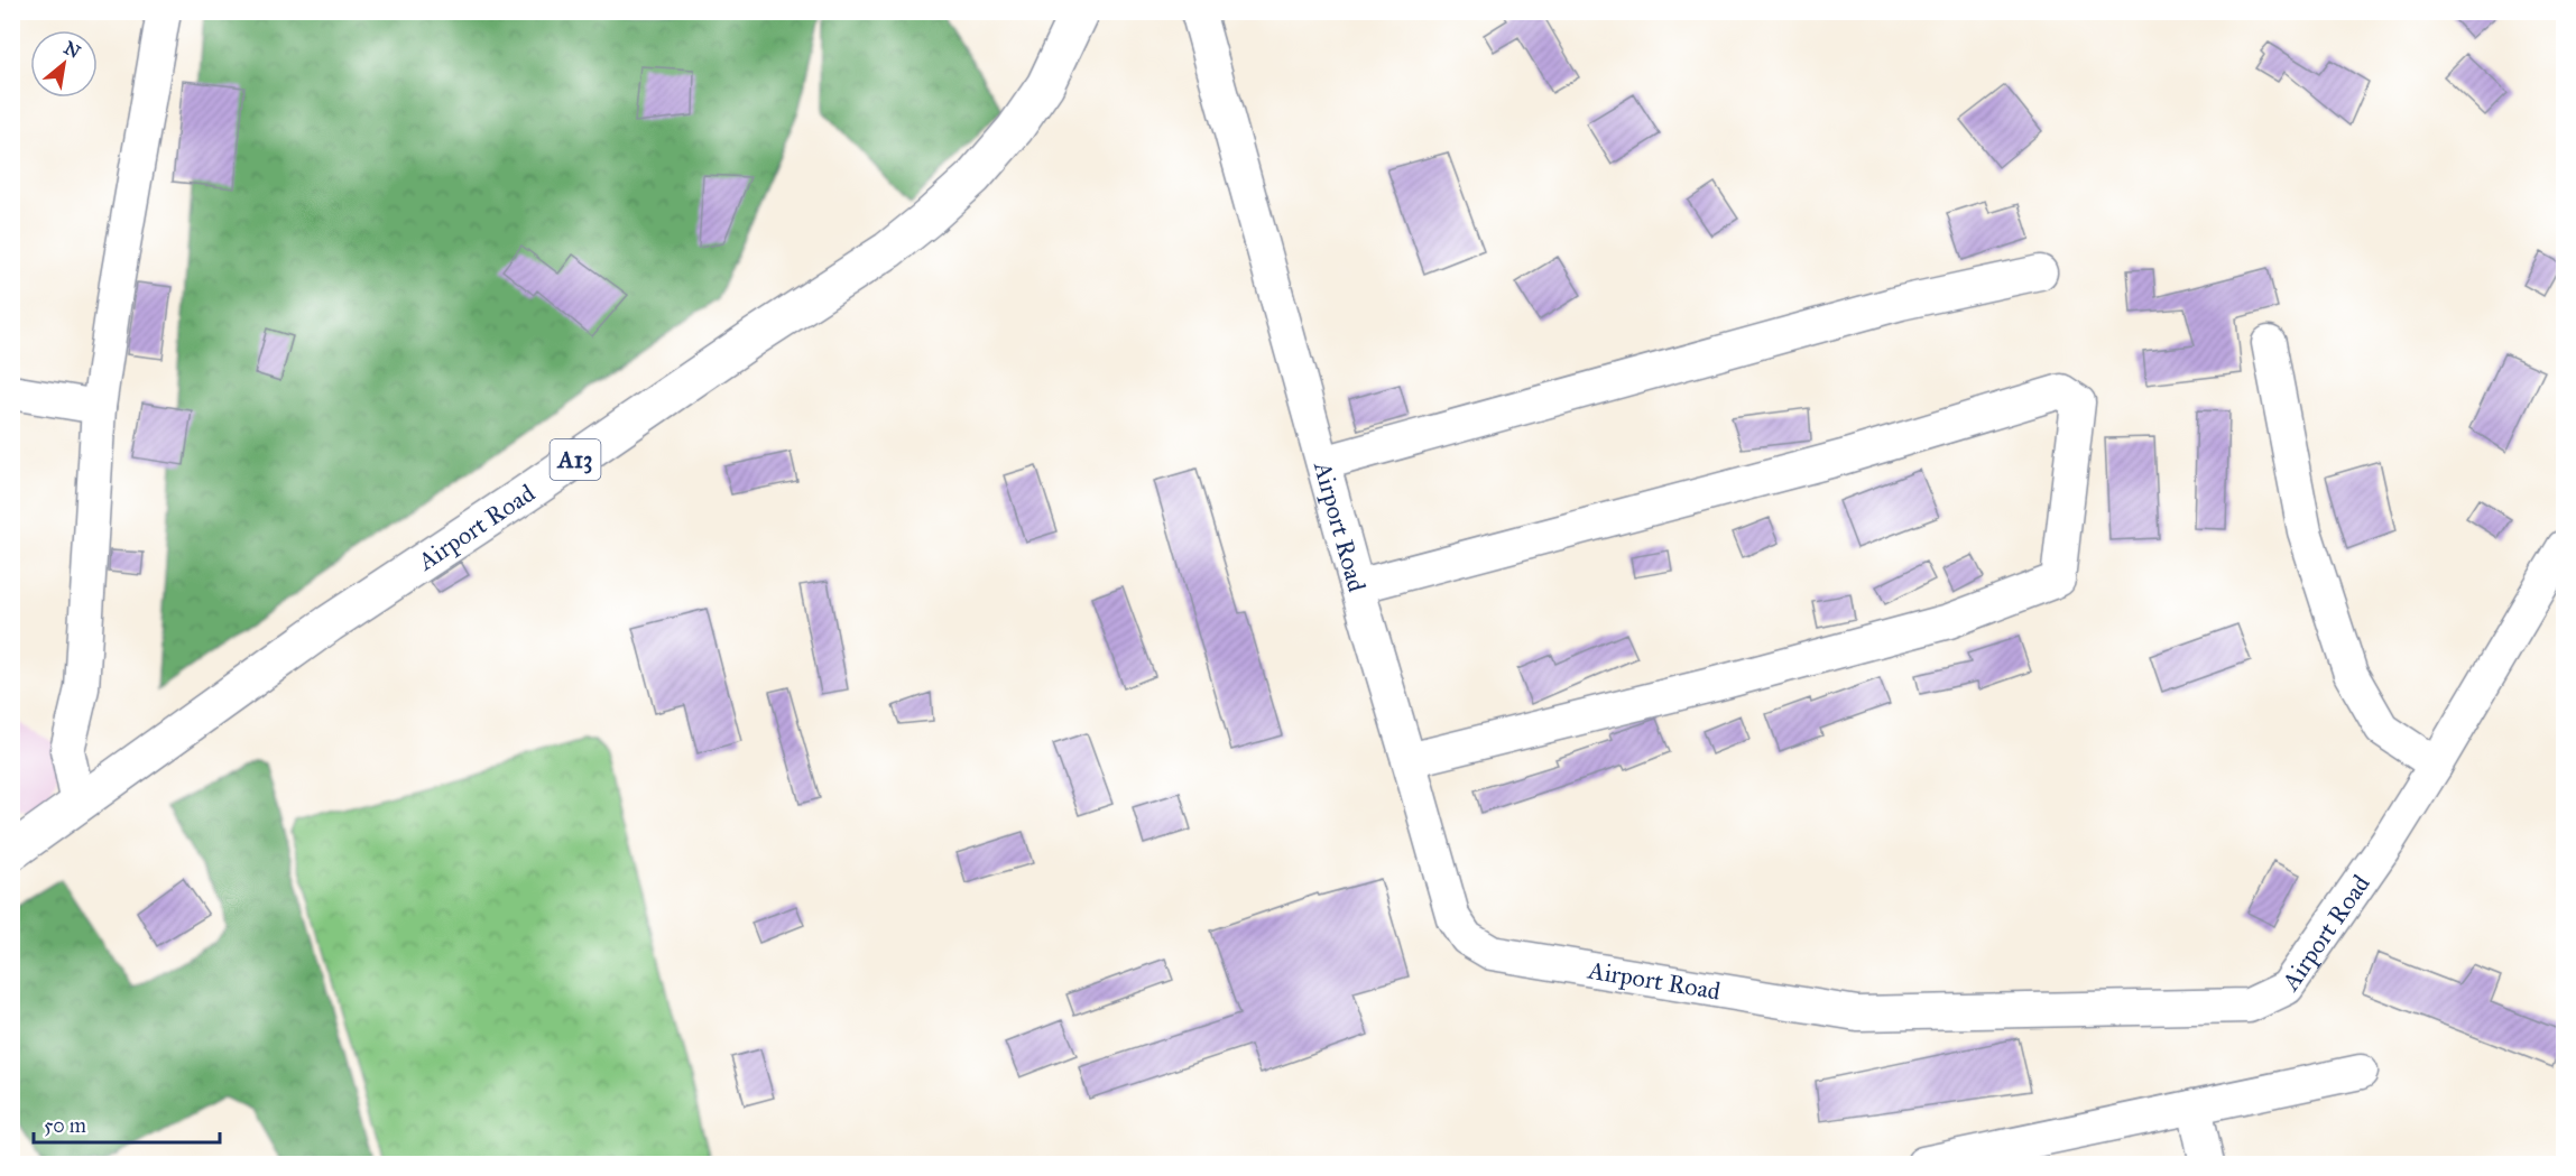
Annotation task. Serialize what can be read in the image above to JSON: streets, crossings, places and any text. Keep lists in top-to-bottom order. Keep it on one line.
{"streets":{"highway":["A13","Airport Road"]},"scale_bar":"50 m","north":"top right"}
